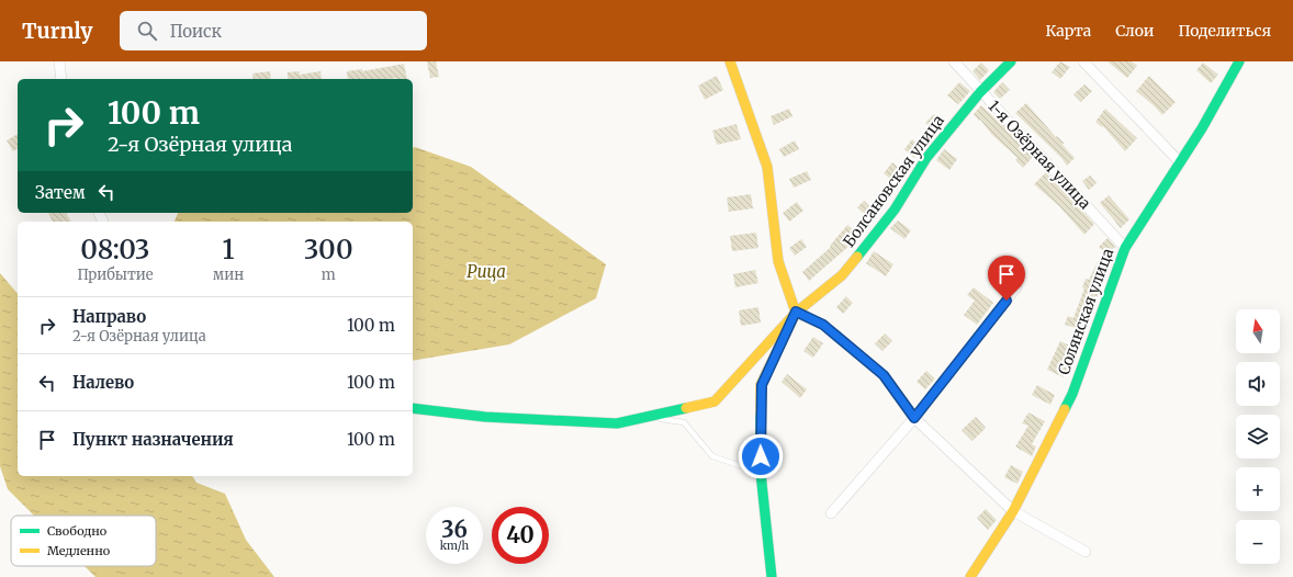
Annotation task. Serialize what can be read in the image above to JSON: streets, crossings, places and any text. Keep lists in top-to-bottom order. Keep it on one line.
{"streets":{"street":["1-я Озёрная улица","Болсановская улица","Солянская улица"]},"crossings":[["1-я Озёрная улица","Болсановская улица"],["1-я Озёрная улица","Солянская улица"]],"water":["Рица"],"legend":["Свободно","Медленно"],"north":"top","page":{"header":"Turnly","search":"Поиск","nav":["Карта","Слои","Поделиться"],"turn":["100 m","2-я Озёрная улица"],"then":"Затем","eta":["08:03","Прибытие","1","мин","300","m"],"list":[{"name":"Направо","note":"2-я Озёрная улица","value":"100 m"},{"name":"Налево","value":"100 m"},{"name":"Пункт назначения","value":"100 m"}],"map_buttons":["+","−"],"speed":"36 km/h","limit":"40"}}
